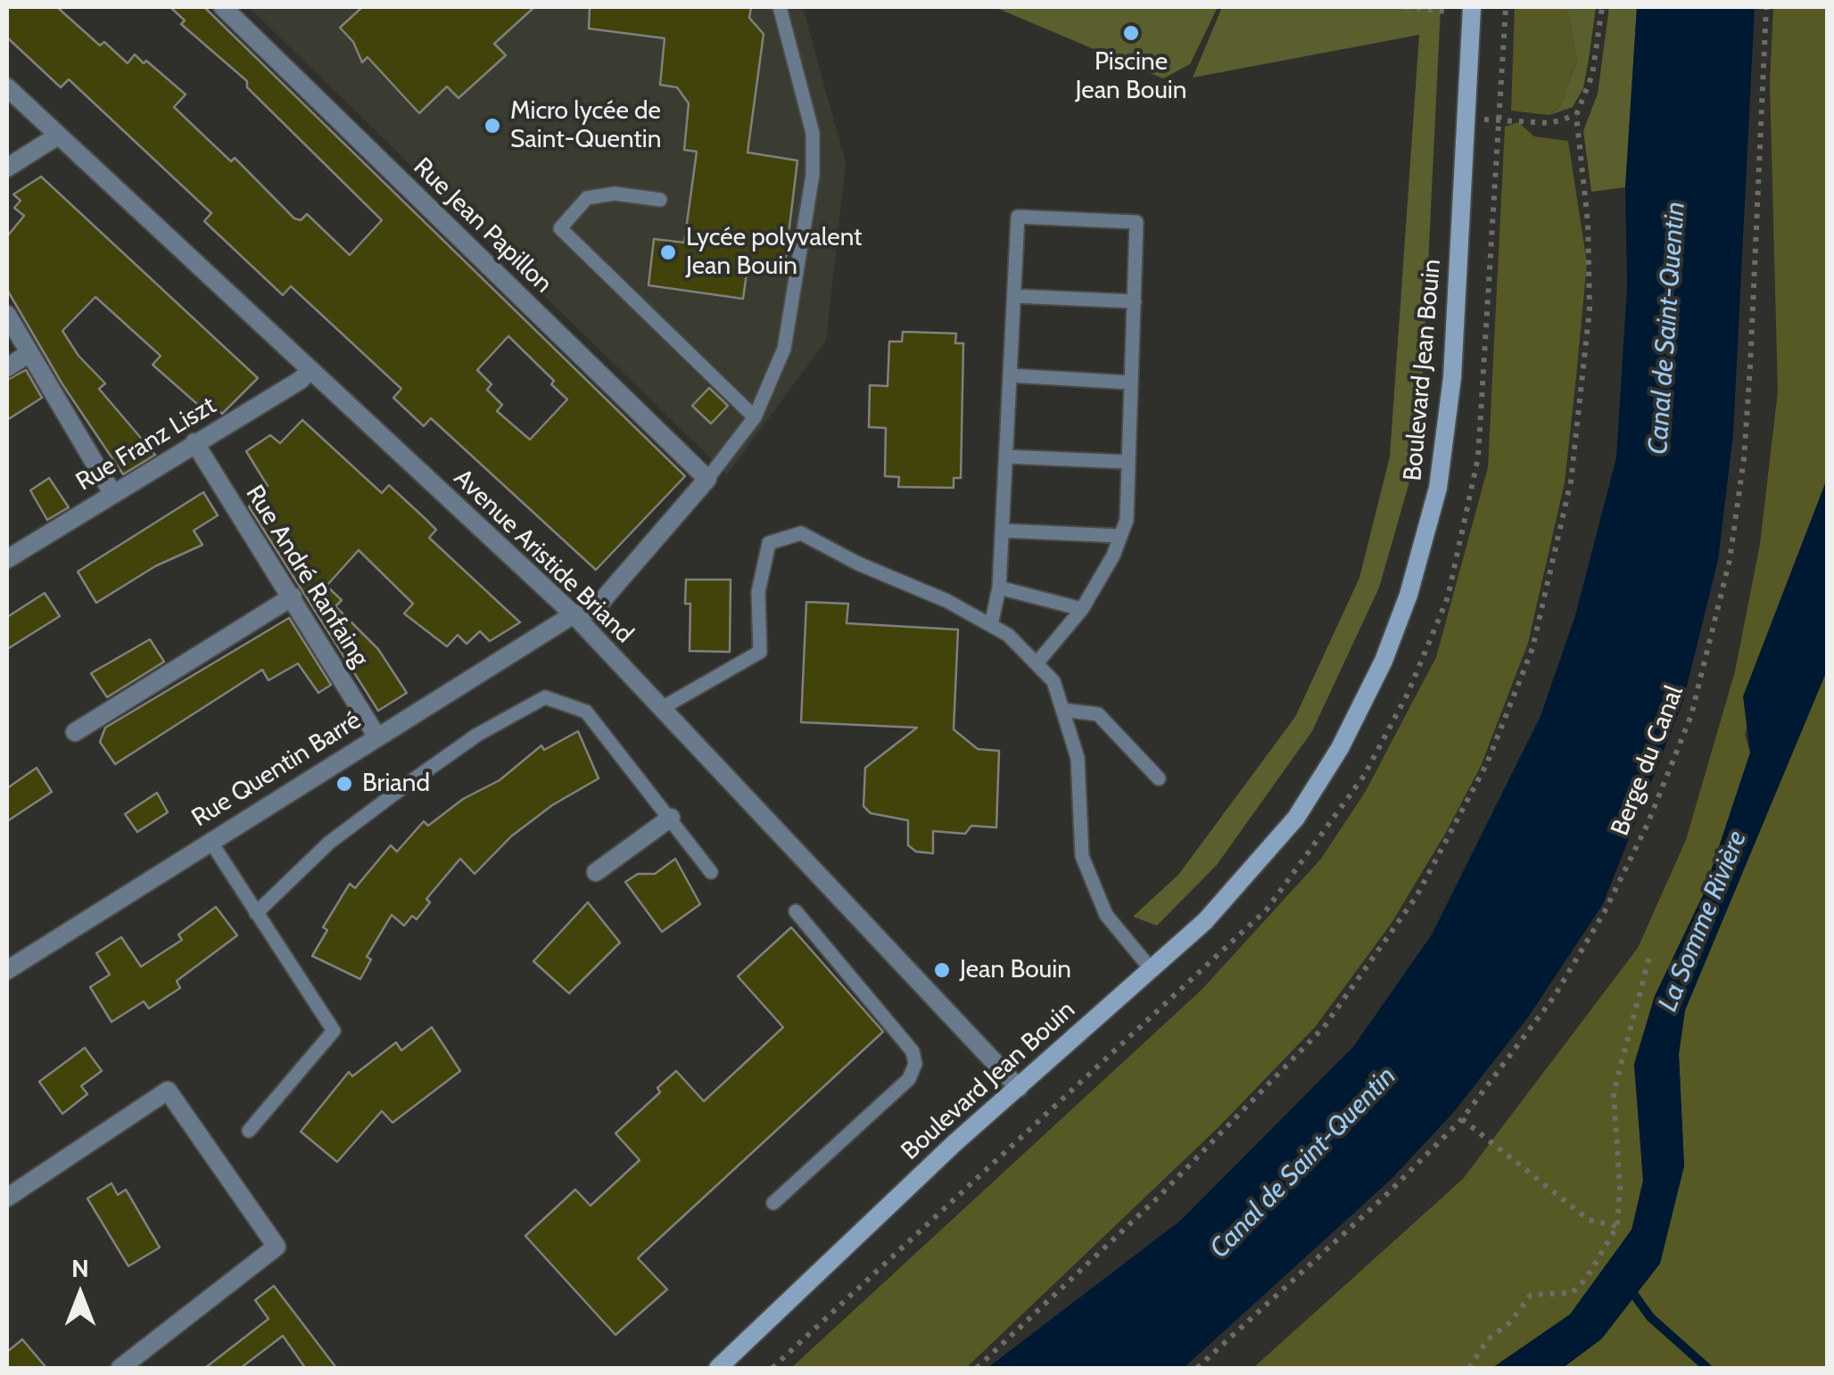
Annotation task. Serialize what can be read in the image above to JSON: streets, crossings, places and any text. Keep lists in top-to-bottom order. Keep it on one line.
{"streets":{"street":["Rue Jean Papillon","Boulevard Jean Bouin","Rue Franz Liszt","Avenue Aristide Briand","Rue André Ranfaing","Rue Quentin Barré"],"path":["Berge du Canal"]},"crossings":[["Rue Jean Papillon","Rue Quentin Barré"],["Boulevard Jean Bouin","Avenue Aristide Briand"],["Rue Franz Liszt","Avenue Aristide Briand"],["Rue Franz Liszt","Rue André Ranfaing"],["Avenue Aristide Briand","Rue Quentin Barré"],["Rue André Ranfaing","Rue Quentin Barré"]],"water":["Canal de Saint-Quentin","La Somme Rivière"],"places":["Piscine Jean Bouin","Micro lycée de Saint-Quentin","Lycée polyvalent Jean Bouin","Briand","Jean Bouin"],"north":"top"}
